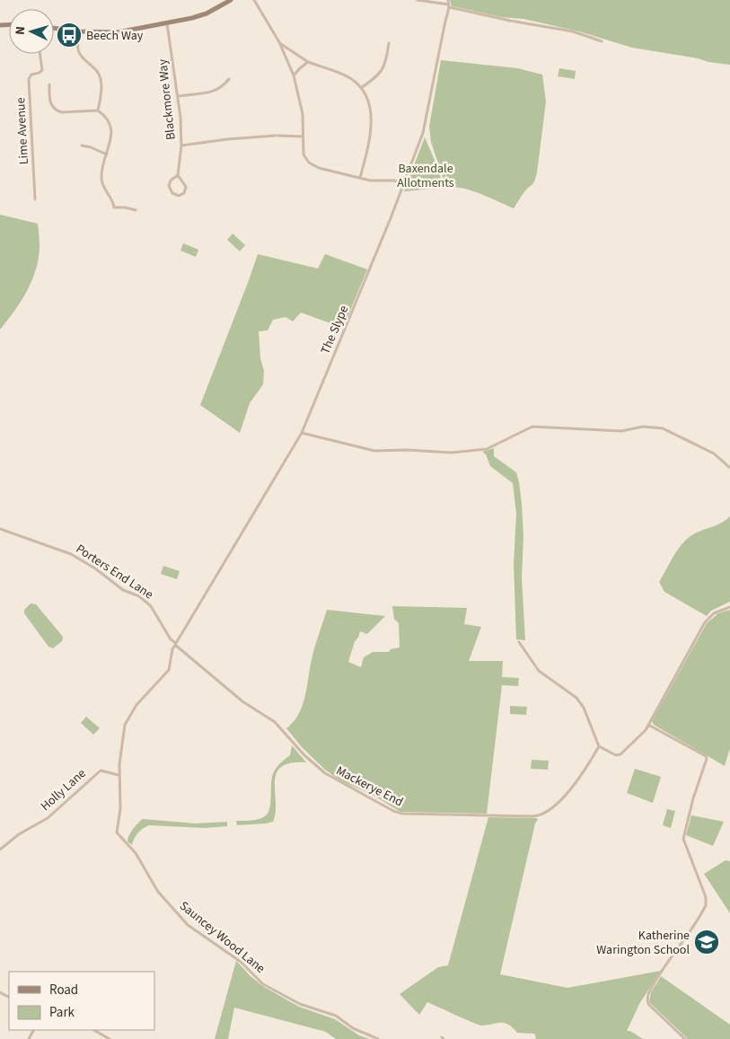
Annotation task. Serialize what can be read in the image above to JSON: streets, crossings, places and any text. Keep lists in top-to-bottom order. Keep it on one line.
{"streets":{"street":["Blackmore Way","Lime Avenue","The Slype","Porters End Lane","Mackerye End","Holly Lane","Sauncey Wood Lane"]},"crossings":[["The Slype","Porters End Lane"],["The Slype","Mackerye End"],["The Slype","Sauncey Wood Lane"],["Porters End Lane","Mackerye End"],["Porters End Lane","Sauncey Wood Lane"],["Mackerye End","Sauncey Wood Lane"],["Holly Lane","Sauncey Wood Lane"]],"parks":["Baxendale Allotments"],"places":{"bus stop":["Beech Way"],"school or university":["Katherine Warington School"]},"legend":["Road","Park"],"north":"left"}
